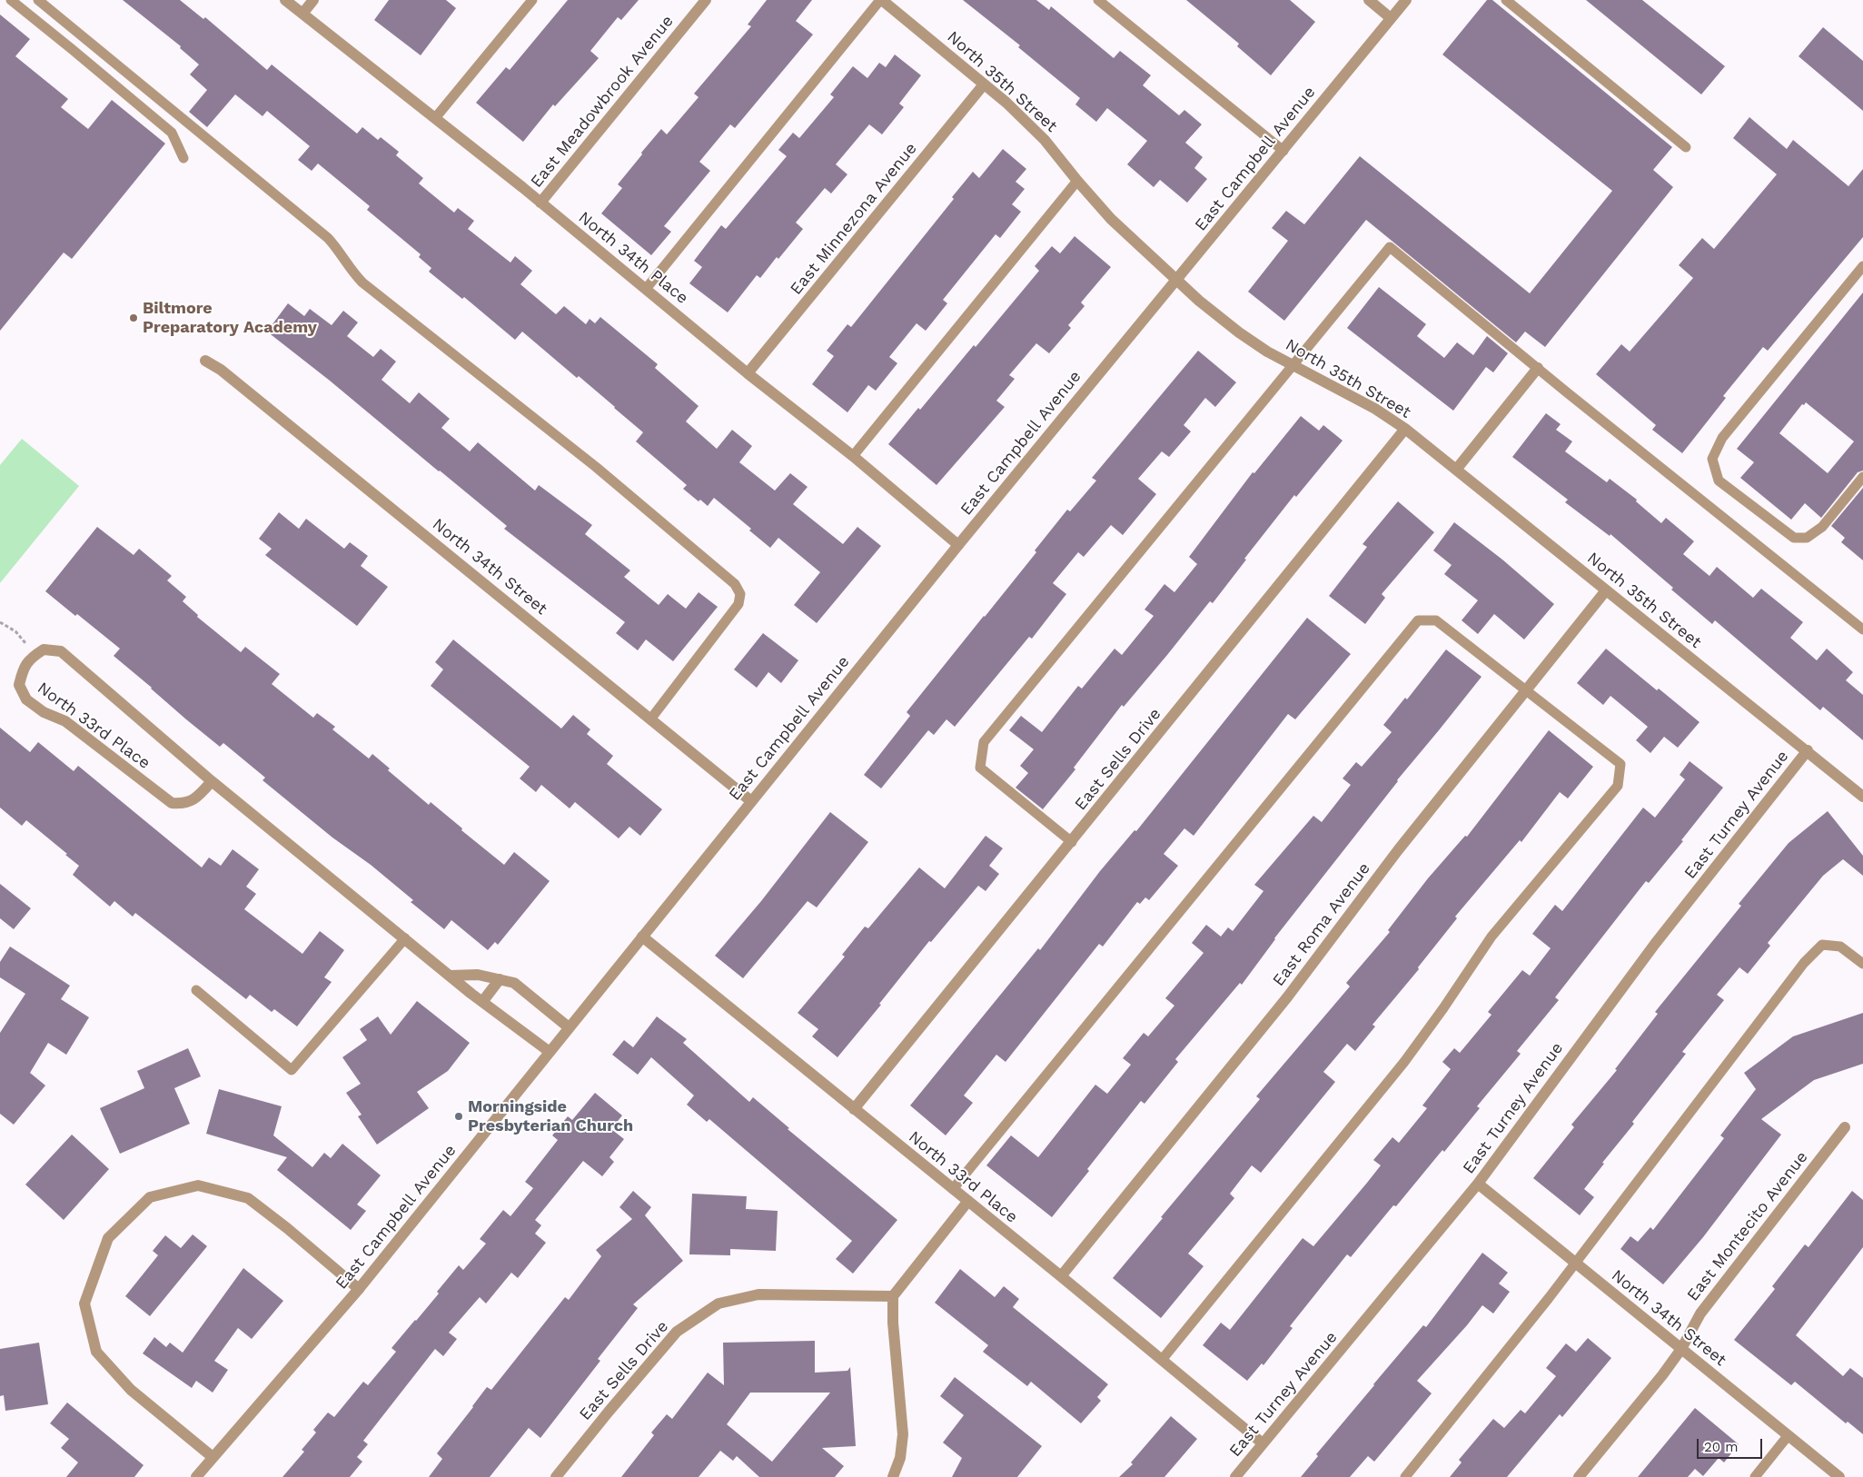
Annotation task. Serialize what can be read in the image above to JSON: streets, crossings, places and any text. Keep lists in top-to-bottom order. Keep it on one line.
{"streets":{"street":["North 35th Street","East Meadowbrook Avenue","East Campbell Avenue","East Minnezona Avenue","North 34th Place","North 34th Street","North 33rd Place","East Sells Drive","East Turney Avenue","East Roma Avenue","East Montecito Avenue"]},"crossings":[["North 35th Street","East Campbell Avenue"],["North 35th Street","East Minnezona Avenue"],["North 35th Street","East Sells Drive"],["North 35th Street","East Turney Avenue"],["North 35th Street","East Roma Avenue"],["East Meadowbrook Avenue","North 34th Place"],["East Campbell Avenue","North 34th Place"],["East Campbell Avenue","North 34th Street"],["East Campbell Avenue","North 33rd Place"],["East Minnezona Avenue","North 34th Place"],["North 34th Street","East Turney Avenue"],["North 34th Street","East Montecito Avenue"],["North 33rd Place","East Sells Drive"],["North 33rd Place","East Turney Avenue"],["North 33rd Place","East Roma Avenue"]],"places":["Biltmore Preparatory Academy","Morningside Presbyterian Church"],"scale_bar":"20 m"}
